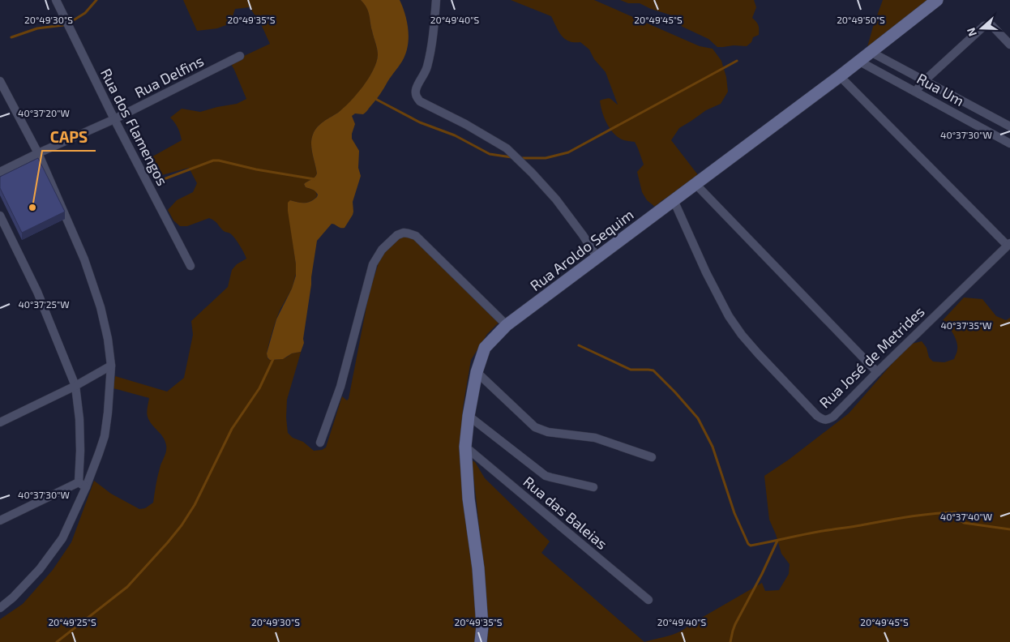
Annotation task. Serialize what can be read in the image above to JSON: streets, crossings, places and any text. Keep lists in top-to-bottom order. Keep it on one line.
{"streets":{"street":["Rua Delfins","Rua Um","Rua dos Flamengos","Rua Aroldo Sequim","Rua José de Metrides","Rua das Baleias"]},"crossings":[["Rua Delfins","Rua dos Flamengos"],["Rua Um","Rua Aroldo Sequim"],["Rua Aroldo Sequim","Rua José de Metrides"],["Rua Aroldo Sequim","Rua das Baleias"]],"places":["CAPS"],"north":"left","coordinates":["20°49'30\"S","20°49'35\"S","20°49'40\"S","20°49'45\"S","20°49'50\"S","40°37'20\"W","40°37'30\"W","40°37'25\"W","40°37'35\"W","40°37'40\"W","20°49'25\"S"]}
